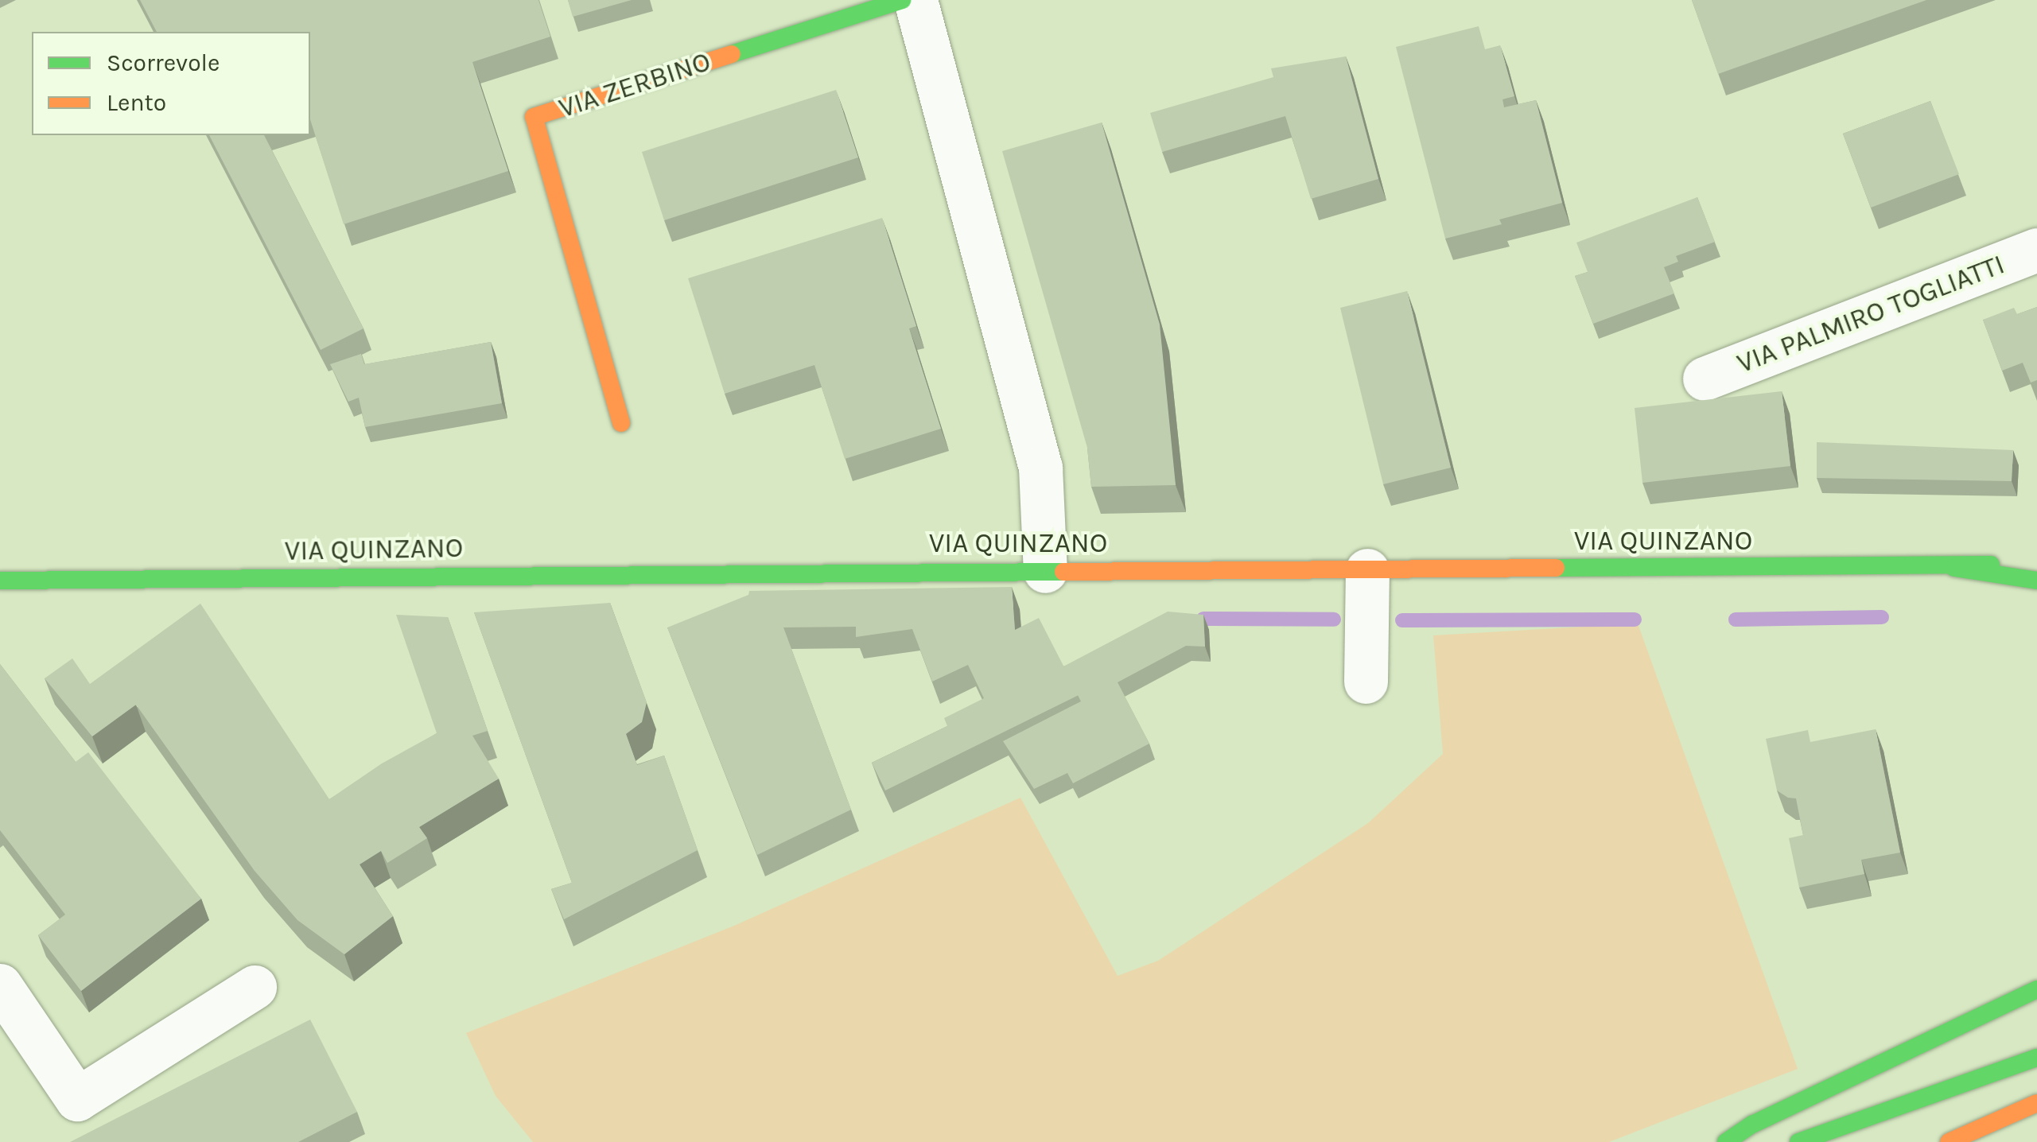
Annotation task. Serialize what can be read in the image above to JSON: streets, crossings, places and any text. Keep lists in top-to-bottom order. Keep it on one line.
{"streets":{"street":["VIA ZERBINO","VIA PALMIRO TOGLIATTI","VIA QUINZANO"]},"legend":["Scorrevole","Lento"]}
